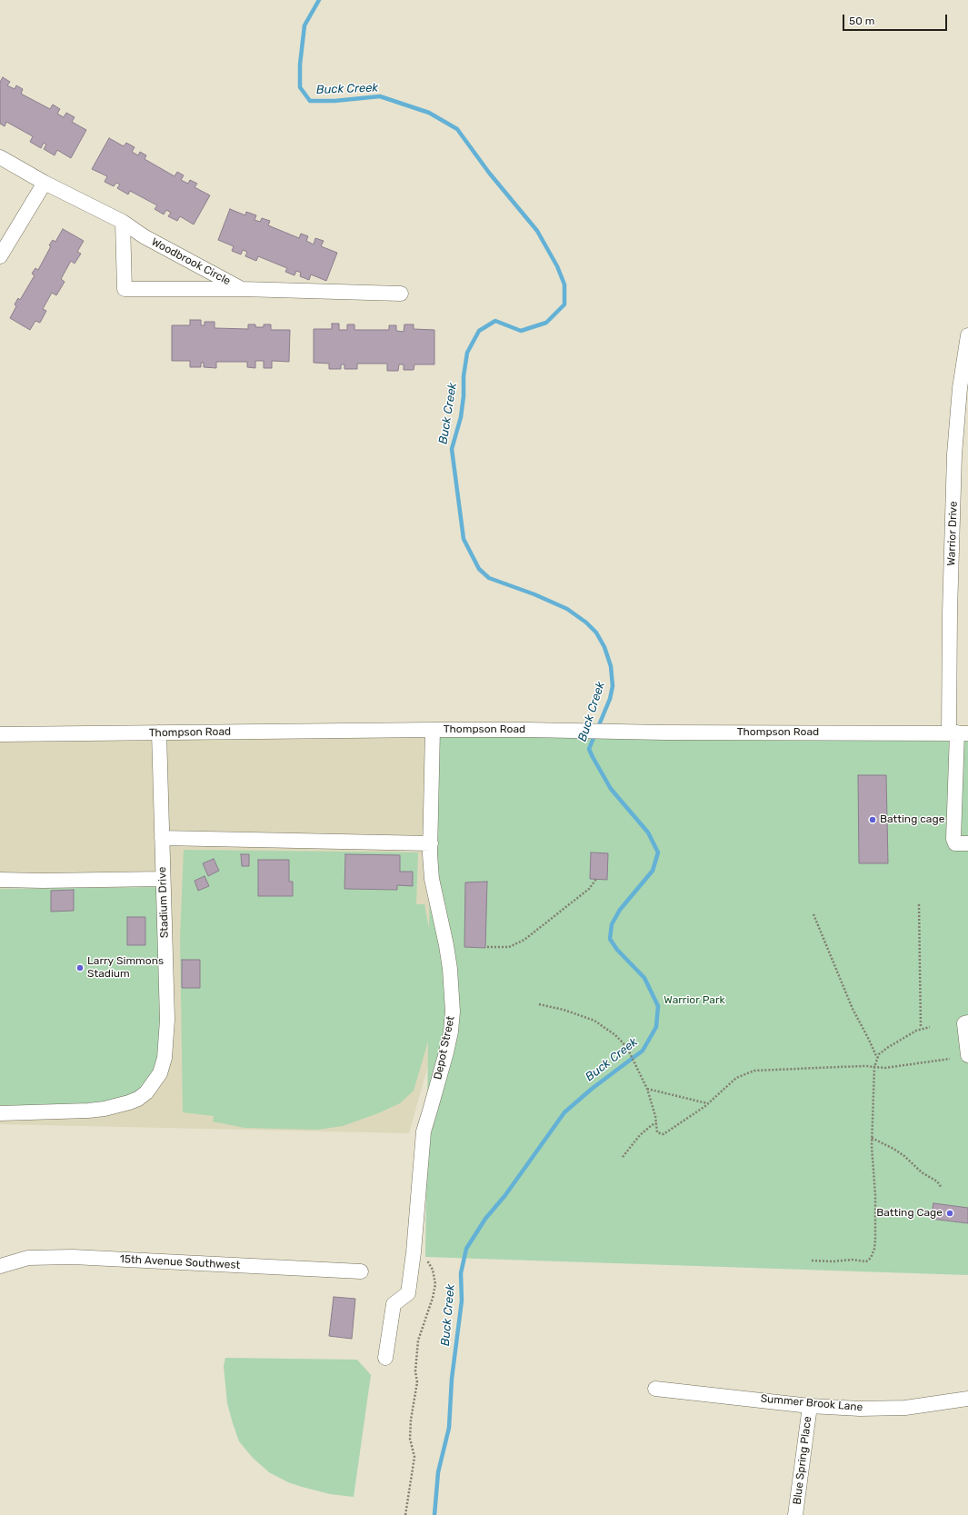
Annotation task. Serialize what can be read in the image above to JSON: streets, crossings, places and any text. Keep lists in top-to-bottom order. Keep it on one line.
{"streets":{"street":["Woodbrook Circle","Warrior Drive","Thompson Road","Stadium Drive","Depot Street","15th Avenue Southwest","Summer Brook Lane","Blue Spring Place"]},"crossings":[["Warrior Drive","Thompson Road"],["Thompson Road","Stadium Drive"],["Thompson Road","Depot Street"],["Summer Brook Lane","Blue Spring Place"]],"water":["Buck Creek"],"parks":["Warrior Park"],"places":["Batting cage","Larry Simmons Stadium","Batting Cage"],"scale_bar":"50 m"}
